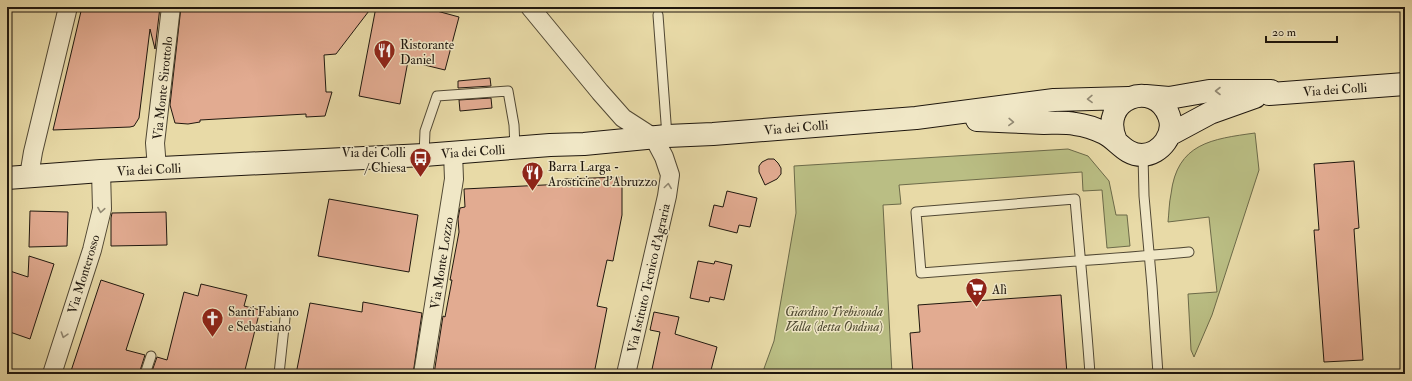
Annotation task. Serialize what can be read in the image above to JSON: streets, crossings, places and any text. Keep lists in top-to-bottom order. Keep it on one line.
{"streets":{"main road":["Via dei Colli"],"street":["Via Monte Sirottolo","Via Monte Lozzo","Via Monterosso","Via Istituto Tecnico d'Agraria"]},"crossings":[["Via Monte Sirottolo","Via dei Colli"],["Via dei Colli","Via Monte Lozzo"],["Via dei Colli","Via Monterosso"],["Via dei Colli","Via Istituto Tecnico d'Agraria"]],"one_way":["Via Monterosso","Via Istituto Tecnico d'Agraria"],"parks":["Giardino Trebisonda Valla (detta Ondina)"],"places":{"restaurant":["Ristorante Daniel","Barra Larga - Arosticine d'Abruzzo"],"bus stop":["Via dei Colli / Chiesa"],"supermarket":["Alì"],"church":["Santi Fabiano e Sebastiano"]},"scale_bar":"20 m"}
